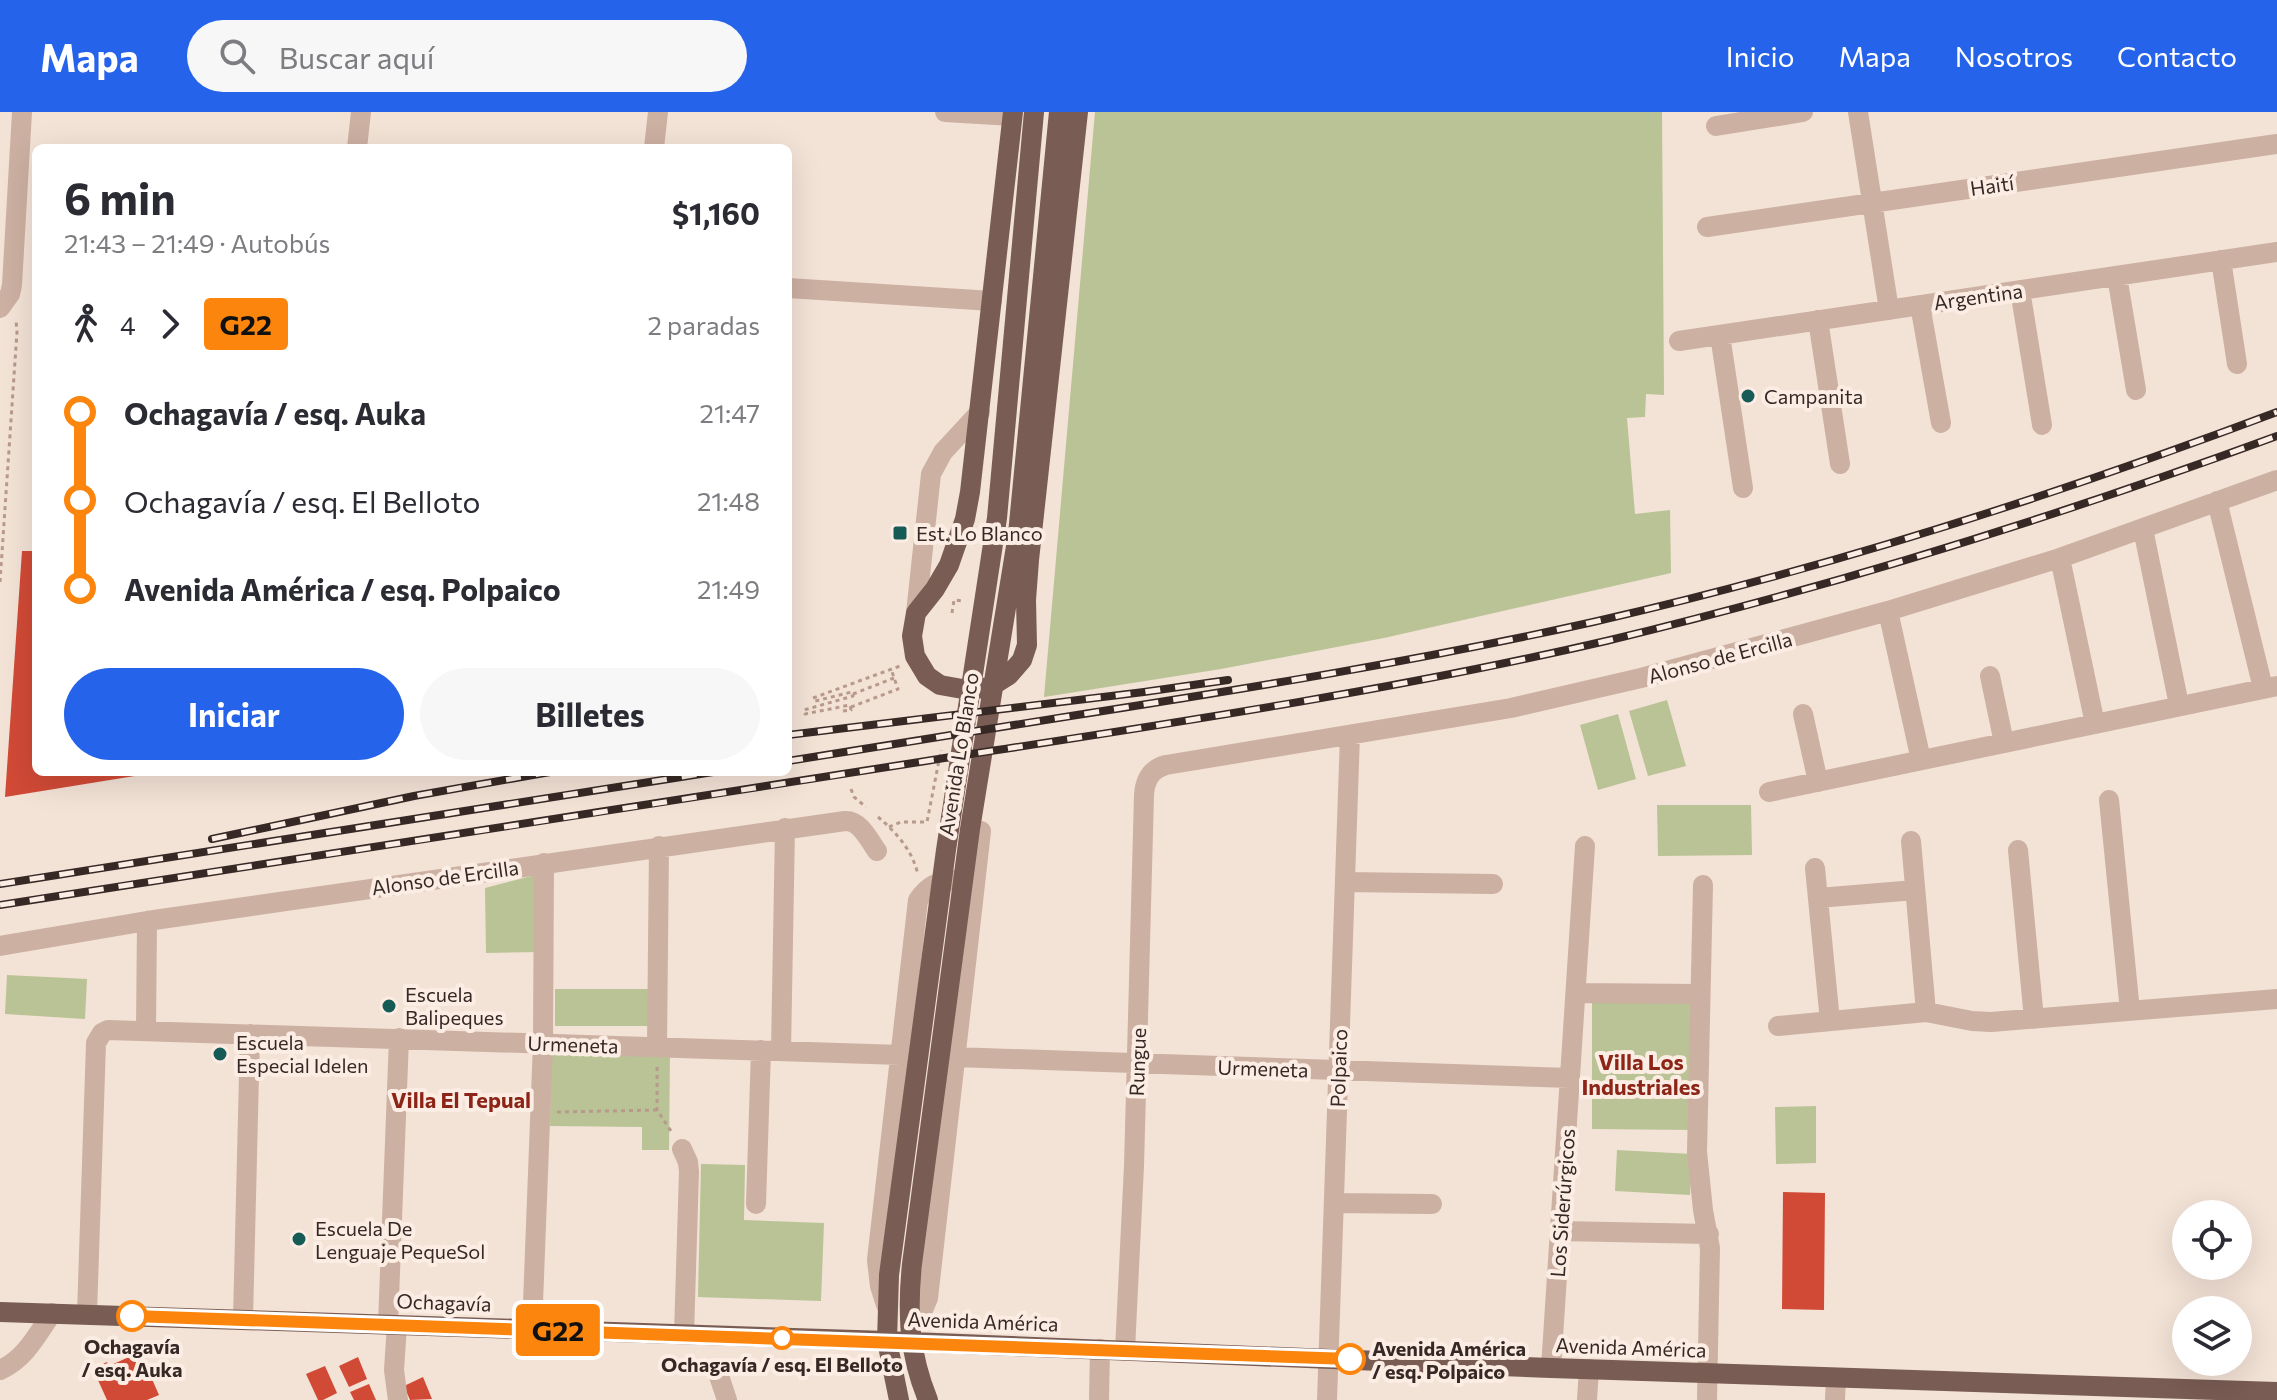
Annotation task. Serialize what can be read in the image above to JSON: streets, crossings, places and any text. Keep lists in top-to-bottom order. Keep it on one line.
{"streets":{"main road":["Avenida Lo Blanco","Ochagavía","Avenida América"],"street":["Haití","Argentina","Alonso de Ercilla","Urmeneta","Rungue","Polpaico","Los Siderúrgicos"]},"crossings":[["Alonso de Ercilla","Rungue"],["Alonso de Ercilla","Polpaico"],["Avenida Lo Blanco","Ochagavía"],["Avenida Lo Blanco","Avenida América"],["Urmeneta","Rungue"],["Urmeneta","Polpaico"],["Urmeneta","Los Siderúrgicos"],["Urmeneta","Ochagavía"],["Rungue","Avenida América"],["Polpaico","Avenida América"],["Los Siderúrgicos","Avenida América"],["Ochagavía","Avenida América"]],"districts":["Villa Los Industriales","Villa El Tepual"],"places":{"other":["Campanita","Escuela Balipeques","Escuela Especial Idelen","Escuela De Lenguaje PequeSol","Ochagavía / esq. Auka","Ochagavía / esq. El Belloto","Avenida América / esq. Polpaico"],"transit":["Est. Lo Blanco"]},"lines":["bus line G22"],"page":{"header":"Mapa","search":"Buscar aquí","nav":["Inicio","Mapa","Nosotros","Contacto"],"on_map":"G22","heading":["6 min","21:43 – 21:49 · Autobús","$1,160"],"legs":["4","G22","2 paradas"],"list":[{"name":"Ochagavía / esq. Auka","value":"21:47"},{"name":"Ochagavía / esq. El Belloto","value":"21:48"},{"name":"Avenida América / esq. Polpaico","value":"21:49"}],"buttons":["Iniciar","Billetes"]}}
